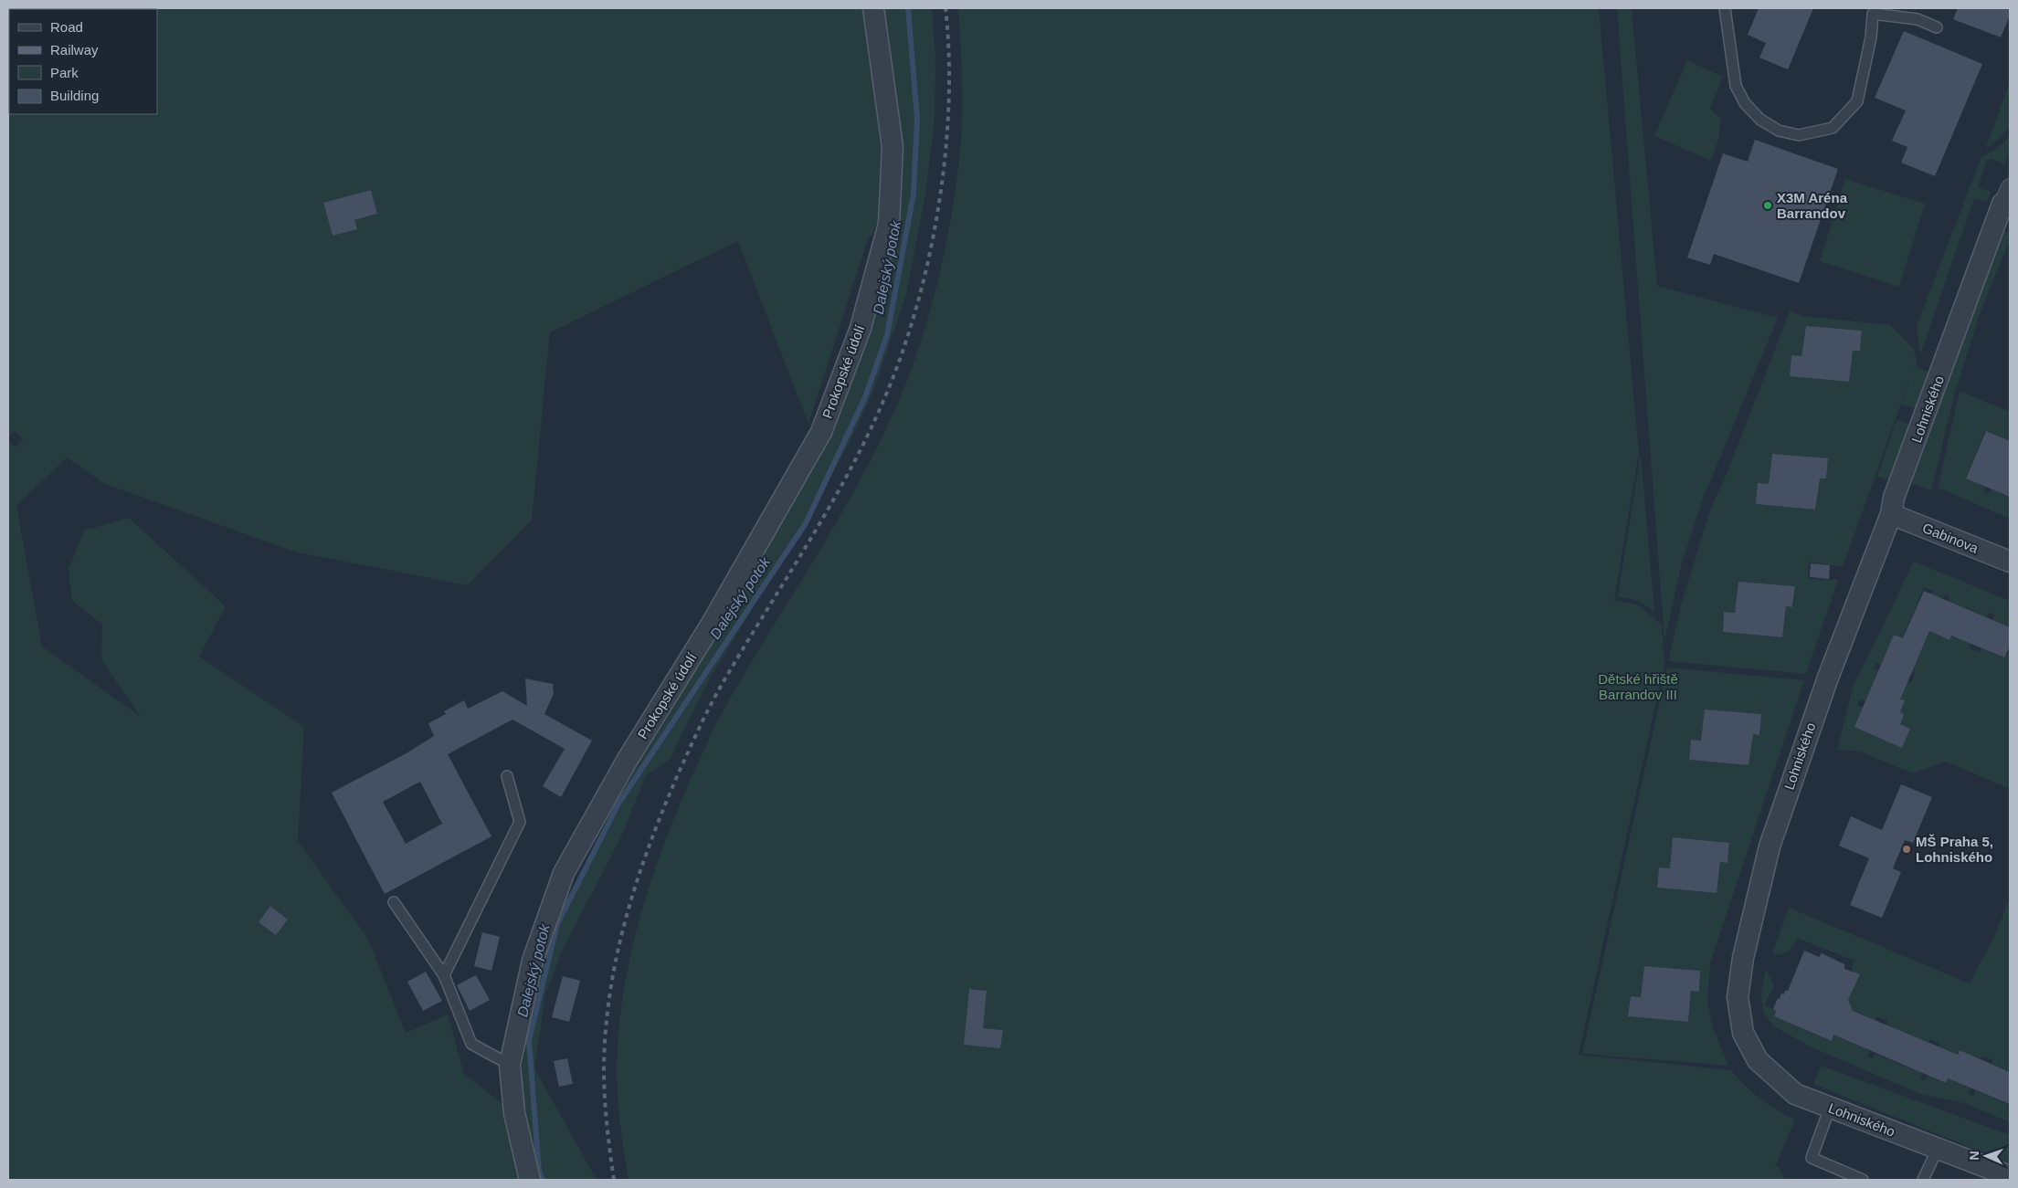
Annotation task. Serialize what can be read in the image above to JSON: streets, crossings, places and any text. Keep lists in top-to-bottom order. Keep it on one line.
{"streets":{"street":["Prokopské údolí","Lohniského","Gabinova"]},"crossings":[["Lohniského","Gabinova"]],"water":["Dalejský potok"],"parks":["Dětské hřiště Barrandov III"],"places":["X3M Aréna Barrandov","MŠ Praha 5, Lohniského"],"legend":["Road","Railway","Park","Building"],"north":"left"}
